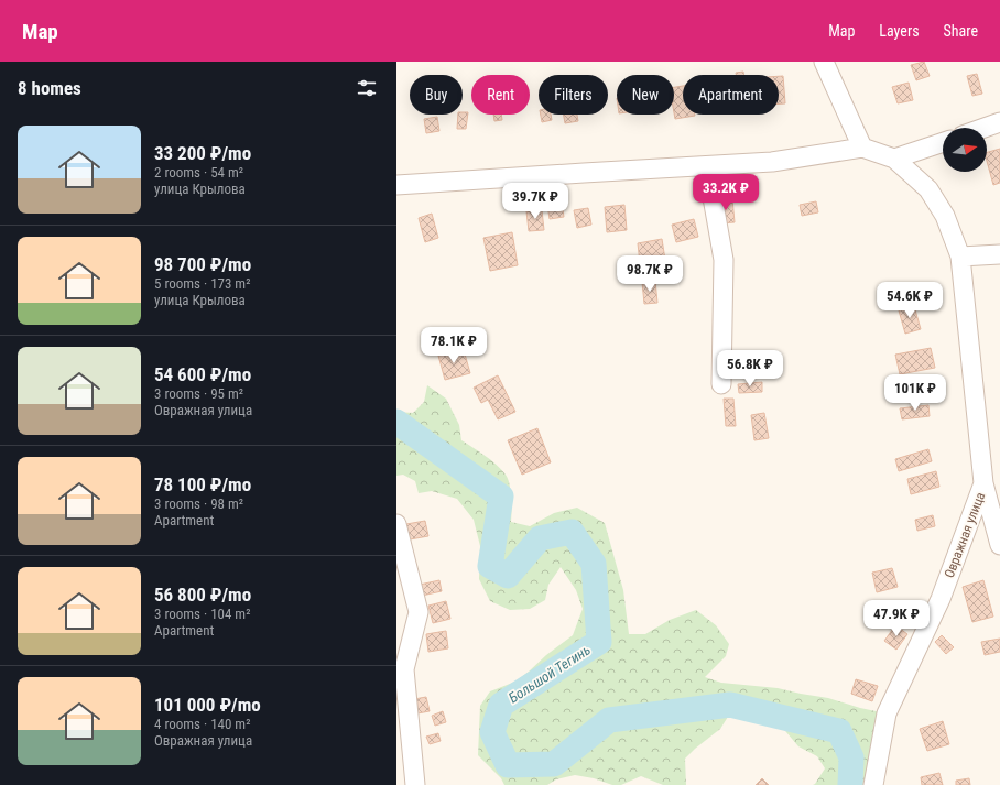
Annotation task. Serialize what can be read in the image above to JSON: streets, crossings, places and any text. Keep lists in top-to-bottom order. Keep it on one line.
{"streets":{"street":["Овражная улица"]},"water":["Большой Тегинь"],"north":"right","page":{"header":"Map","nav":["Map","Layers","Share"],"heading":"8 homes","chip":["Buy","Rent","Filters","New","Apartment"],"list":[{"name":"33 200 ₽/mo","note":"2 rooms · 54 m² · улица Крылова"},{"name":"98 700 ₽/mo","note":"5 rooms · 173 m² · улица Крылова"},{"name":"54 600 ₽/mo","note":"3 rooms · 95 m² · Овражная улица"},{"name":"78 100 ₽/mo","note":"3 rooms · 98 m² · Apartment"},{"name":"56 800 ₽/mo","note":"3 rooms · 104 m² · Apartment"},{"name":"101 000 ₽/mo","note":"4 rooms · 140 m² · Овражная улица"}],"price":["33.2K ₽","39.7K ₽","98.7K ₽","54.6K ₽","78.1K ₽","56.8K ₽","101K ₽","47.9K ₽"]}}
